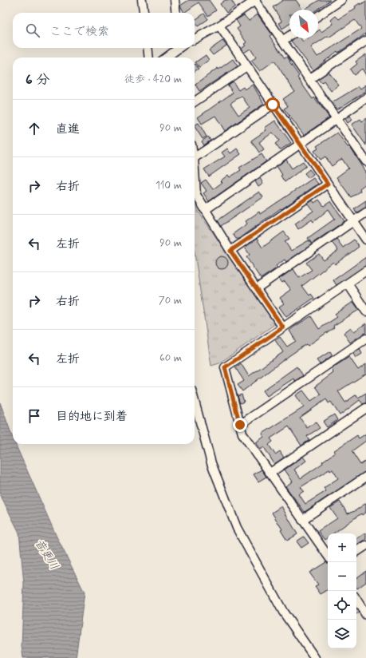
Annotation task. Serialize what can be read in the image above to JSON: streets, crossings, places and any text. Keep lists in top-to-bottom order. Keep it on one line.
{"water":["音更川"],"north":"bottom right","page":{"search":"ここで検索","heading":["6 分","徒歩 · 420 m"],"list":[["直進","90 m"],["右折","110 m"],["左折","90 m"],["右折","70 m"],["左折","60 m"],"目的地に到着"],"map_buttons":["+","−"]}}
